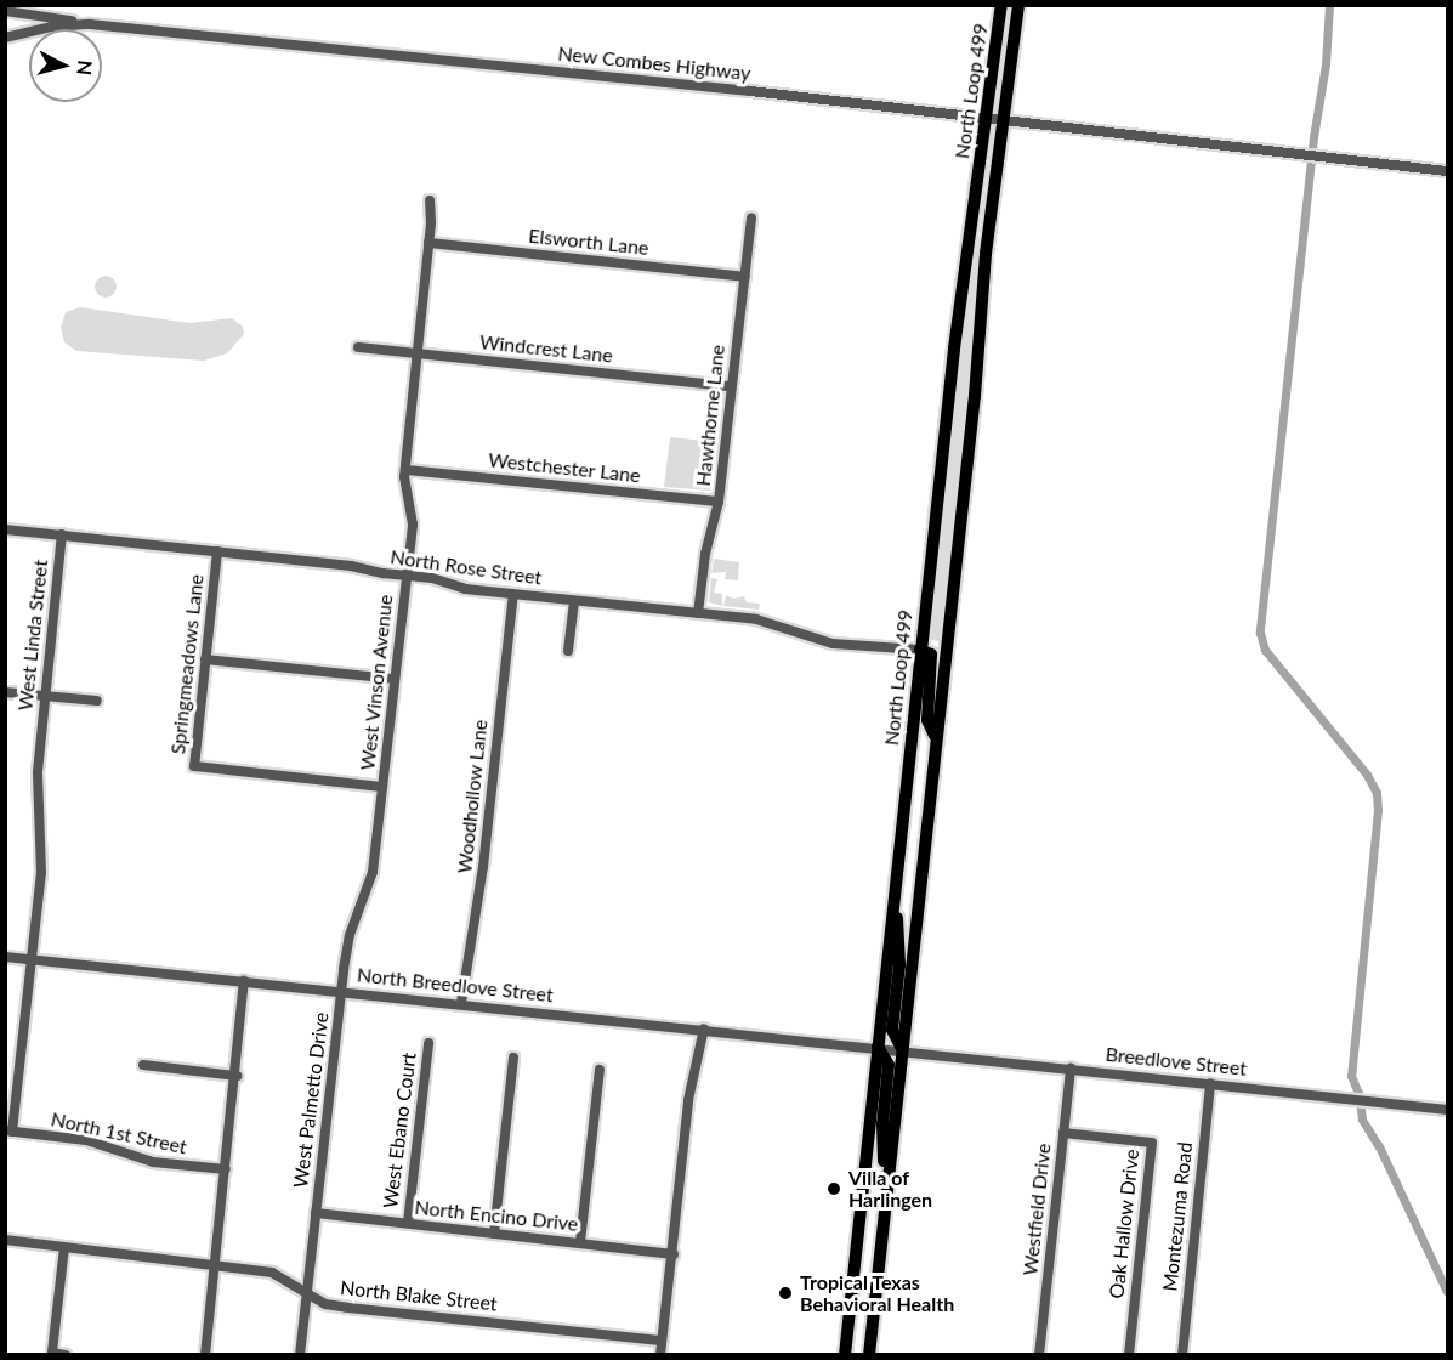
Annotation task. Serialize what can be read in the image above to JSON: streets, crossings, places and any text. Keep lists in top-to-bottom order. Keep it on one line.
{"streets":{"main road":["North Loop 499"],"street":["New Combes Highway","Elsworth Lane","Windcrest Lane","Hawthorne Lane","Westchester Lane","North Rose Street","West Linda Street","Springmeadows Lane","West Vinson Avenue","Woodhollow Lane","North Breedlove Street","Breedlove Street","West Palmetto Drive","West Ebano Court","North 1st Street","Westfield Drive","North Encino Drive","Montezuma Road","Oak Hallow Drive","North Blake Street"]},"crossings":[["New Combes Highway","North Loop 499"],["North Loop 499","North Rose Street"],["North Loop 499","North Breedlove Street"],["North Loop 499","Breedlove Street"],["Elsworth Lane","Hawthorne Lane"],["Elsworth Lane","West Vinson Avenue"],["Windcrest Lane","Hawthorne Lane"],["Windcrest Lane","West Vinson Avenue"],["Hawthorne Lane","Westchester Lane"],["Hawthorne Lane","North Rose Street"],["Westchester Lane","West Vinson Avenue"],["North Rose Street","West Linda Street"],["North Rose Street","Springmeadows Lane"],["North Rose Street","West Vinson Avenue"],["North Rose Street","Woodhollow Lane"],["West Linda Street","North Breedlove Street"],["West Linda Street","North 1st Street"],["Springmeadows Lane","West Vinson Avenue"],["West Vinson Avenue","North Breedlove Street"],["West Vinson Avenue","West Palmetto Drive"],["Woodhollow Lane","North Breedlove Street"],["North Breedlove Street","Breedlove Street"],["North Breedlove Street","West Palmetto Drive"],["Breedlove Street","Westfield Drive"],["Breedlove Street","Montezuma Road"],["West Palmetto Drive","North Encino Drive"],["West Palmetto Drive","North Blake Street"],["West Ebano Court","North Encino Drive"],["Westfield Drive","Oak Hallow Drive"]],"places":["Villa of Harlingen","Tropical Texas Behavioral Health"],"north":"right"}
